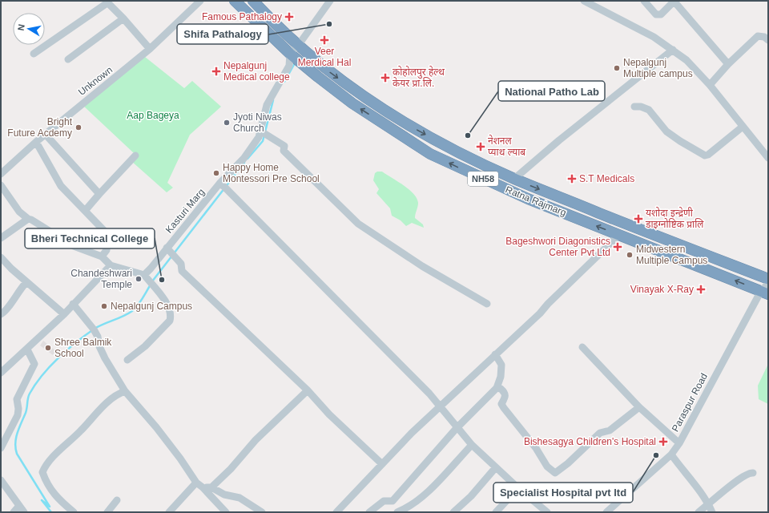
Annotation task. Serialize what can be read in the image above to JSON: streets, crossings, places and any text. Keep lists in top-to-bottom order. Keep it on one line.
{"streets":{"highway":["NH58","Ratna Rajmarg"],"street":["Unknown","Kasturi Marg","Paraspur Road"]},"crossings":[["Ratna Rajmarg","Kasturi Marg"],["Ratna Rajmarg","Paraspur Road"]],"parks":["Aap Bageya"],"places":{"health":["Famous Pathalogy","Veer Merdical Hal","Nepalgunj Medical college","काेहाेलपुर हेल्थ केयर प्रा.लि.","नेशनल प्याथ ल्याब","S.T Medicals","यशोदा इन्द्रेणी डाइग्नोष्टिक प्रालि","Bageshwori Diagonistics Center Pvt Ltd","Vinayak X-Ray","Bishesagya Children's Hospital"],"other":["Shifa Pathalogy","Nepalgunj Multiple campus","Jyoti Niwas Church","Bright Future Acdemy","National Patho Lab","Happy Home Montessori Pre School","Midwestern Multiple Campus","Chandeshwari Temple","Bheri Technical College","Nepalgunj Campus","Shree Balmik School","Specialist Hospital pvt ltd"]},"north":"left"}
